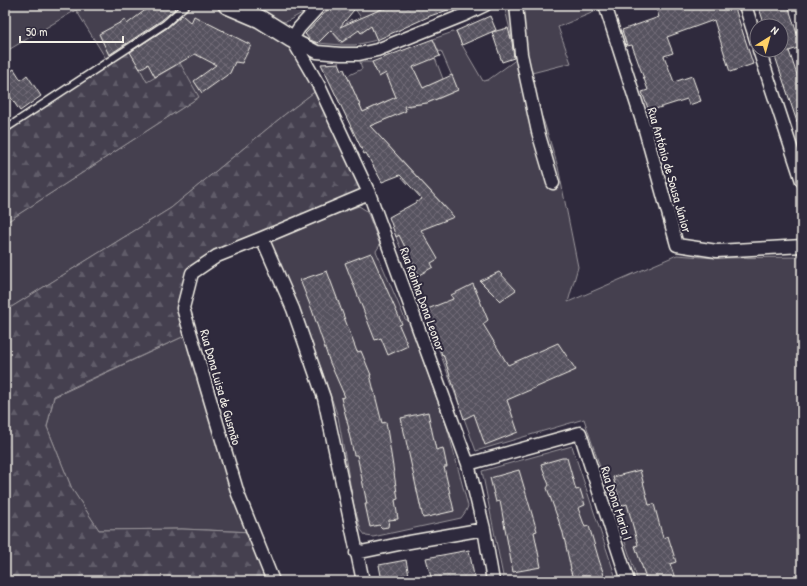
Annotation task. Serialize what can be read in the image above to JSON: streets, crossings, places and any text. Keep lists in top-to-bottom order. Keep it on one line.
{"streets":{"street":["Rua António de Sousa Júnior","Rua Rainha Dona Leonor","Rua Dona Luisa de Gusmão","Rua Dona Maria I"]},"crossings":[["Rua Rainha Dona Leonor","Rua Dona Luisa de Gusmão"],["Rua Rainha Dona Leonor","Rua Dona Maria I"]],"scale_bar":"50 m","north":"top right"}
